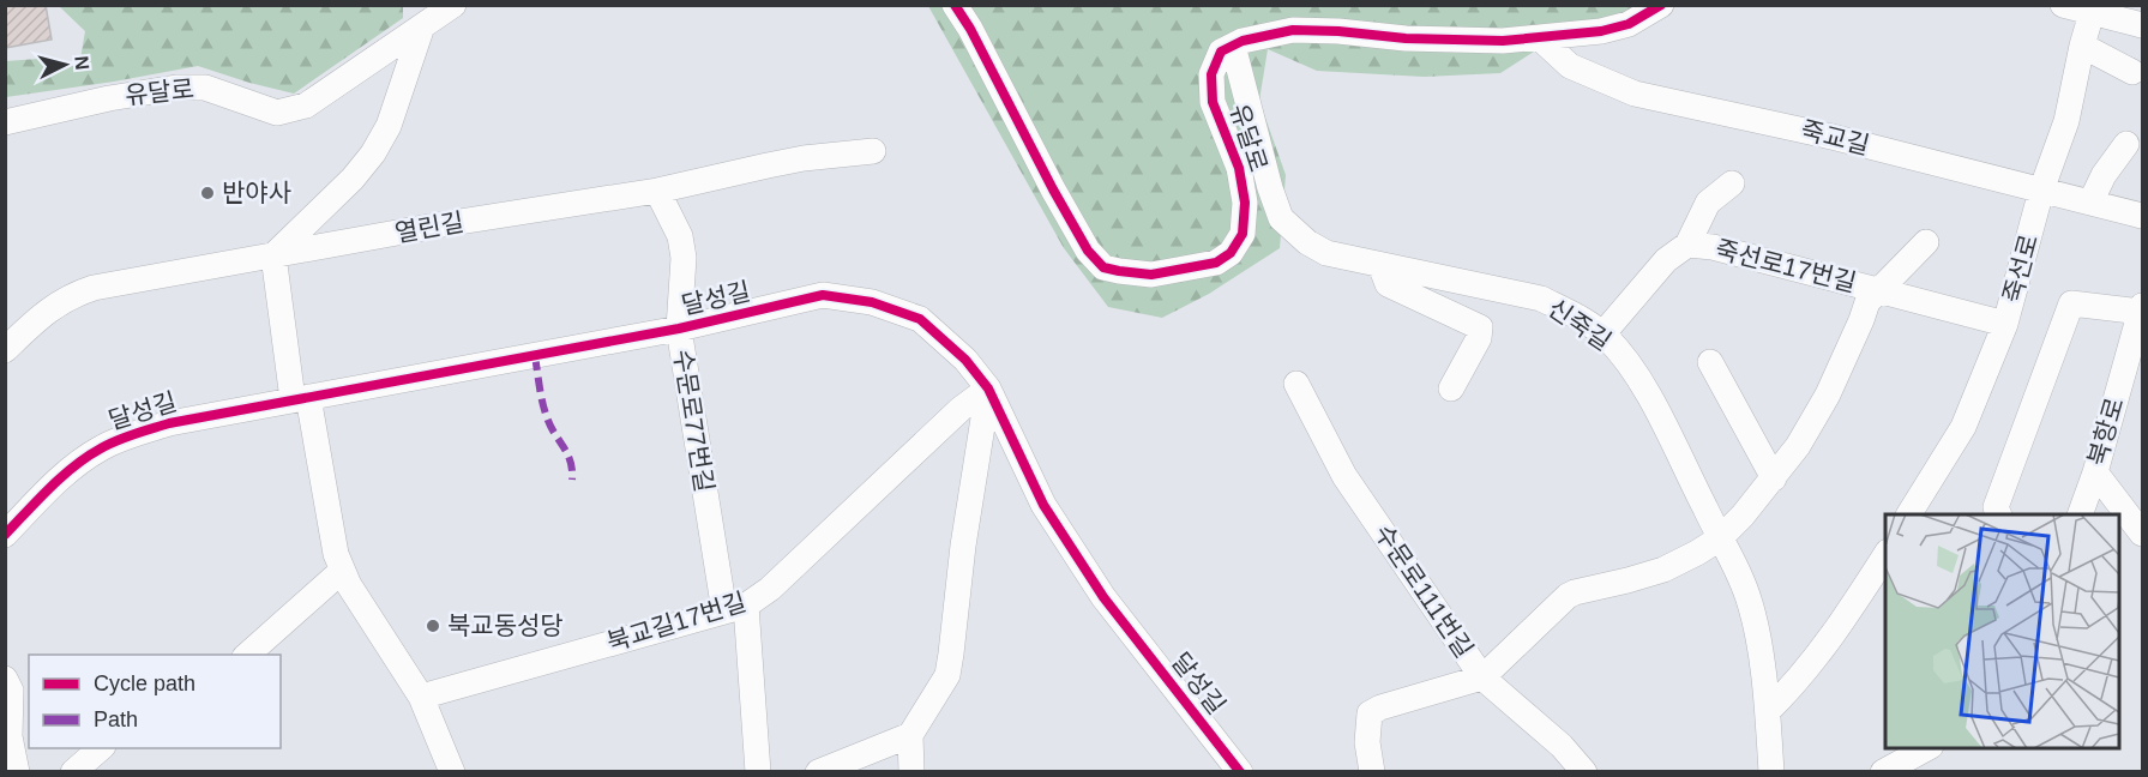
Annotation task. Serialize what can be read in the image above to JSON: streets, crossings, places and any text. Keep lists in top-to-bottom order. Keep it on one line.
{"streets":{"street":["유달로","죽교길","열린길","죽선로17번길","죽선로","달성길","신죽길","수문로77번길","북항로","수문로111번길","북교길17번길"]},"crossings":[["유달로","신죽길"],["죽교길","죽선로"],["열린길","수문로77번길"],["죽선로17번길","죽선로"],["죽선로17번길","신죽길"],["달성길","수문로77번길"],["달성길","북교길17번길"],["수문로77번길","북교길17번길"]],"places":["반야사","북교동성당"],"legend":["Cycle path","Path"],"north":"right"}
